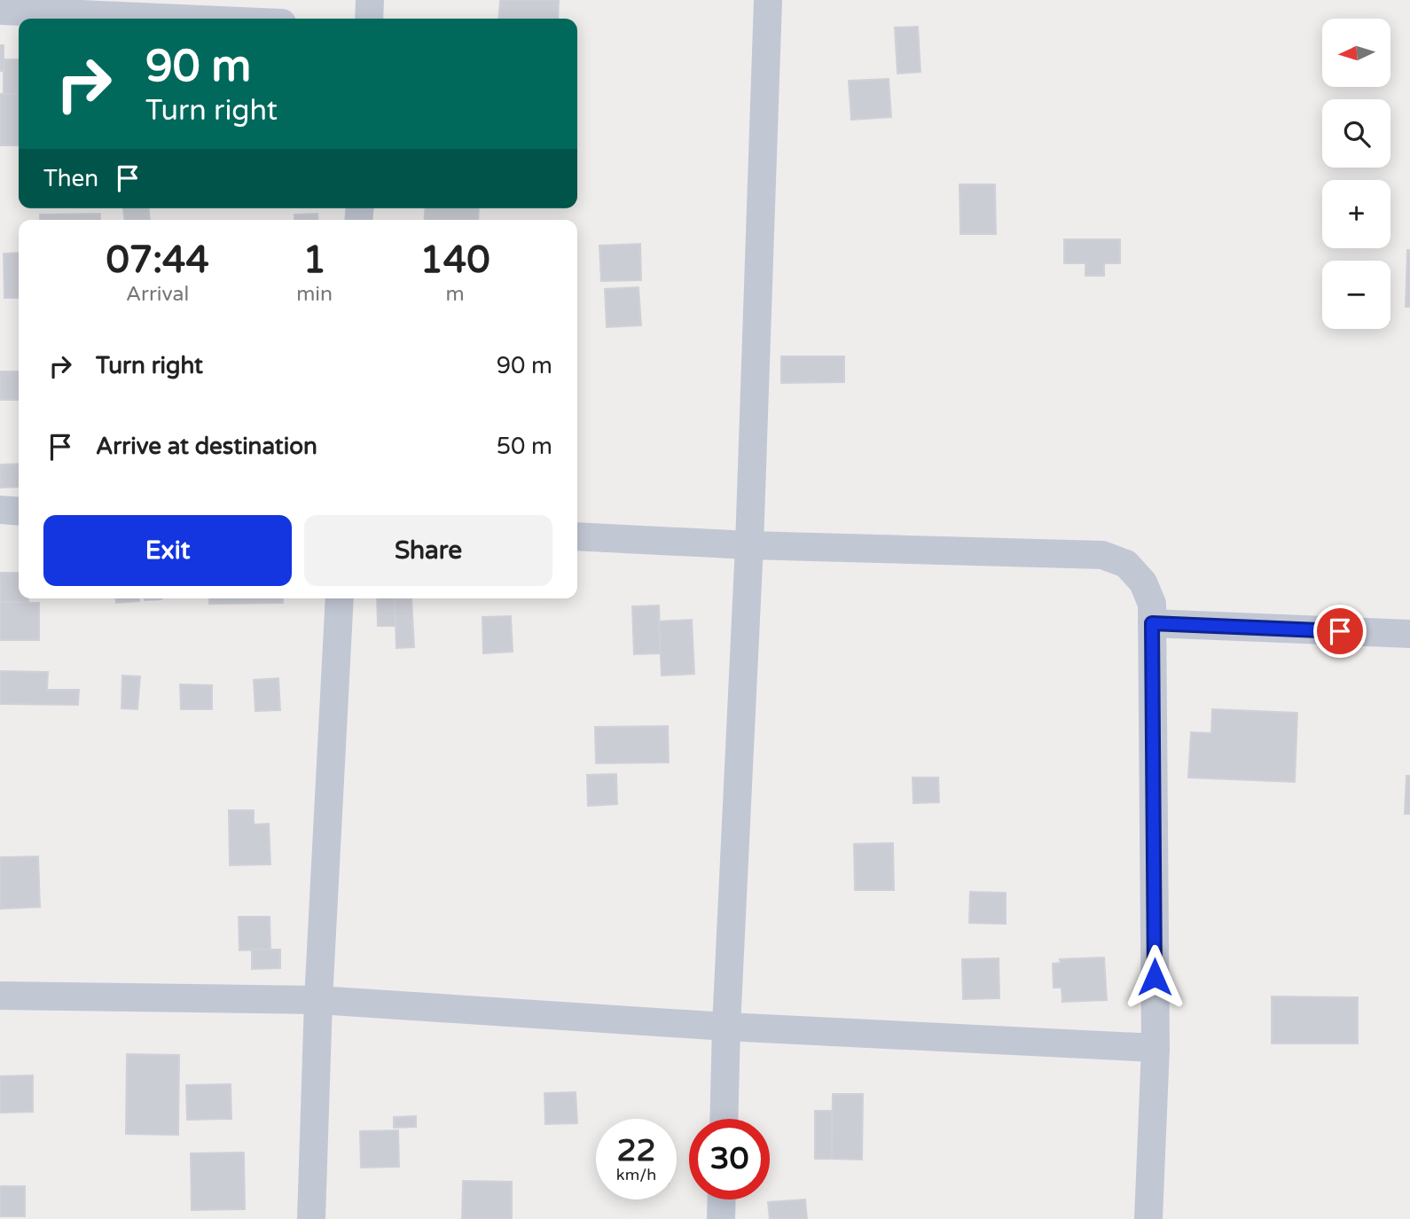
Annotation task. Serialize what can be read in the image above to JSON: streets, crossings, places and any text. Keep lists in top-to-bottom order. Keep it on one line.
{"north":"left","page":{"map_buttons":["+","−"],"turn":["90 m","Turn right"],"then":"Then","eta":["07:44","Arrival","1","min","140","m"],"list":[{"name":"Turn right","value":"90 m"},{"name":"Arrive at destination","value":"50 m"}],"buttons":["Exit","Share"],"speed":"22 km/h","limit":"30"}}
